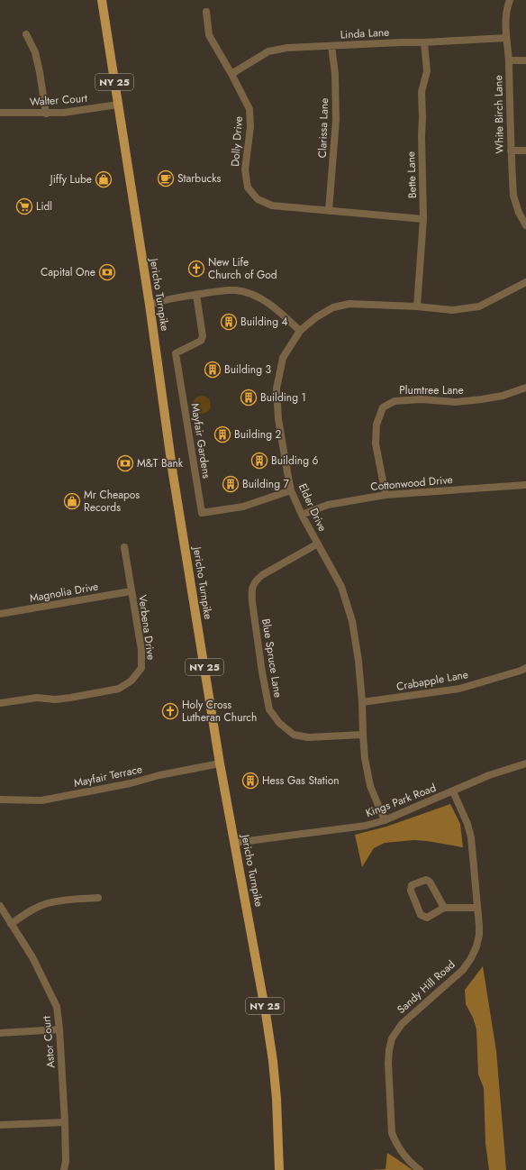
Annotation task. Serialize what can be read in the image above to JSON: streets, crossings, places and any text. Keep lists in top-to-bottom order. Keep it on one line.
{"streets":{"main road":["NY 25","Jericho Turnpike"],"street":["Linda Lane","Walter Court","White Birch Lane","Clarissa Lane","Dolly Drive","Bette Lane","Plumtree Lane","Mayfair Gardens","Cottonwood Drive","Elder Drive","Magnolia Drive","Verbena Drive","Blue Spruce Lane","Crabapple Lane","Mayfair Terrace","Kings Park Road","Sandy Hill Road","Astor Court"]},"crossings":[["Linda Lane","White Birch Lane"],["Linda Lane","Clarissa Lane"],["Linda Lane","Dolly Drive"],["Linda Lane","Bette Lane"],["Walter Court","Jericho Turnpike"],["Clarissa Lane","Dolly Drive"],["Dolly Drive","Bette Lane"],["Bette Lane","Elder Drive"],["Jericho Turnpike","Mayfair Terrace"],["Jericho Turnpike","Kings Park Road"],["Plumtree Lane","Cottonwood Drive"],["Mayfair Gardens","Elder Drive"],["Cottonwood Drive","Elder Drive"],["Elder Drive","Blue Spruce Lane"],["Elder Drive","Crabapple Lane"],["Elder Drive","Kings Park Road"],["Magnolia Drive","Verbena Drive"],["Kings Park Road","Sandy Hill Road"]],"places":{"cafe":["Starbucks"],"shop":["Jiffy Lube","Mr Cheapos Records"],"supermarket":["Lidl"],"church":["New Life Church of God","Holy Cross Lutheran Church"],"bank":["Capital One","M&T Bank"],"building":["Building 4","Building 3","Building 1","Building 2","Building 6","Building 7","Hess Gas Station"]}}
